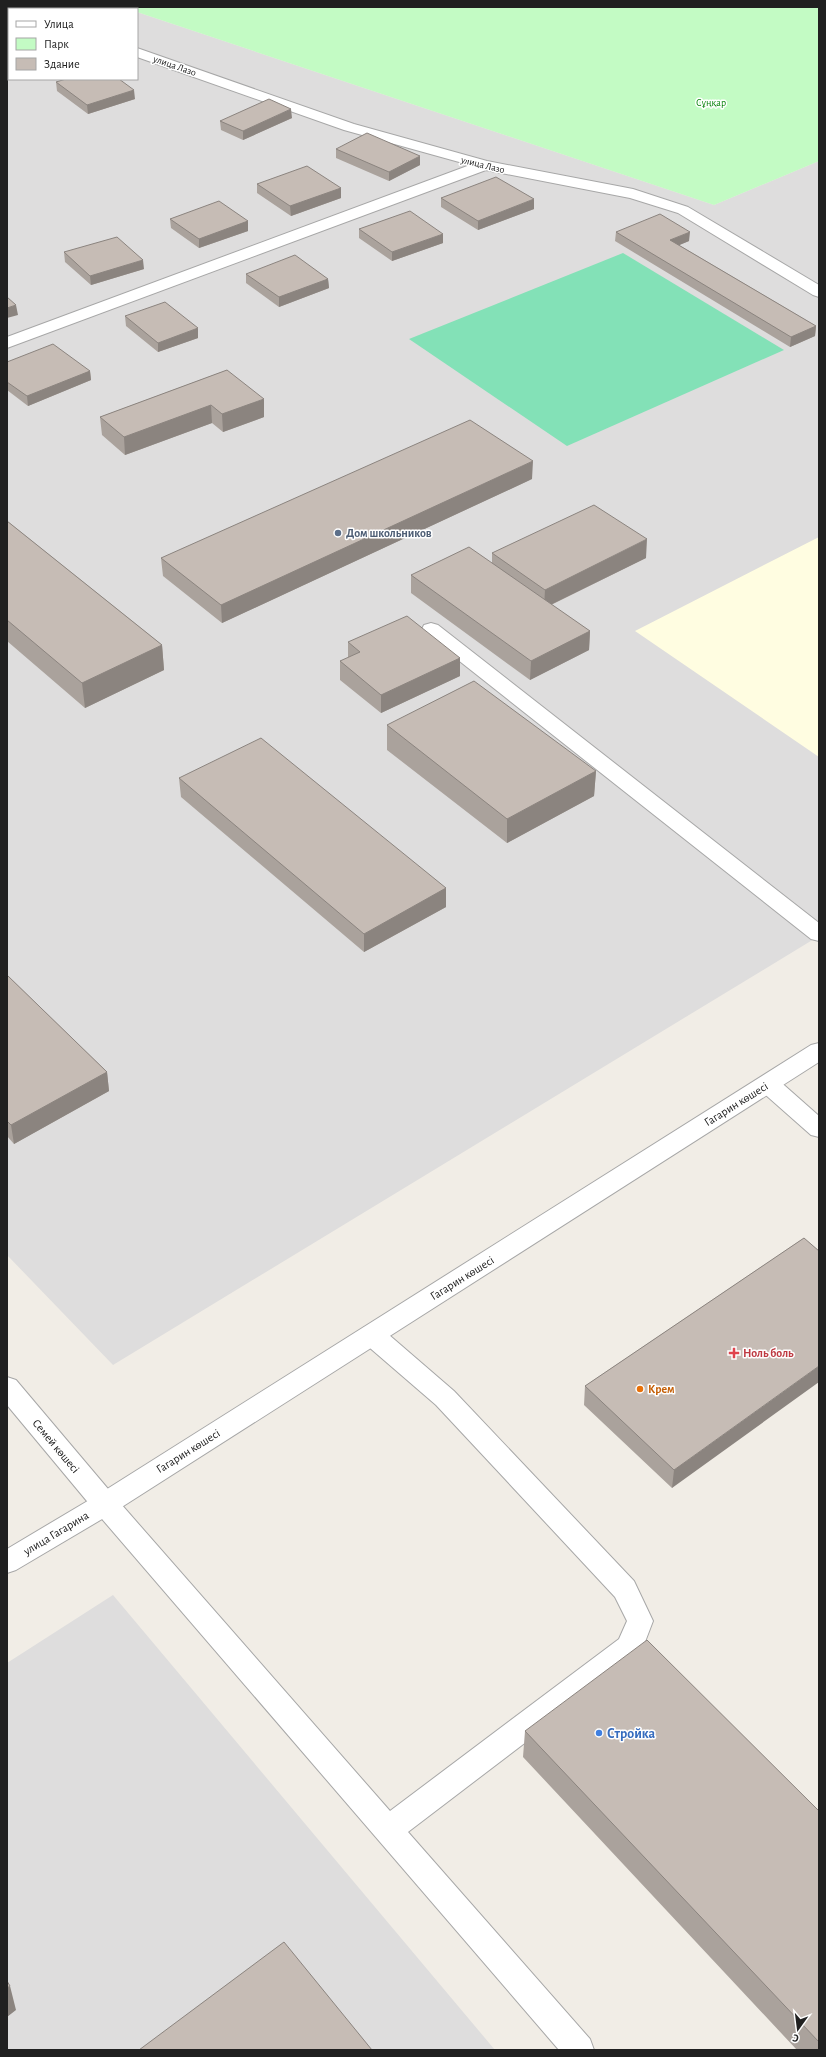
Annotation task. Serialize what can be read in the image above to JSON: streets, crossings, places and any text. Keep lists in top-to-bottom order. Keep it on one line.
{"streets":{"street":["улица Лазо","Гагарин көшесі","Семей көшесі","улица Гагарина"]},"crossings":[["Гагарин көшесі","Семей көшесі"],["Гагарин көшесі","улица Гагарина"],["Семей көшесі","улица Гагарина"]],"parks":["Сұңқар"],"places":{"other":["Дом школьников","Крем","Стройка"],"health":["Ноль боль"]},"legend":["Улица","Парк","Здание"],"north":"bottom"}
